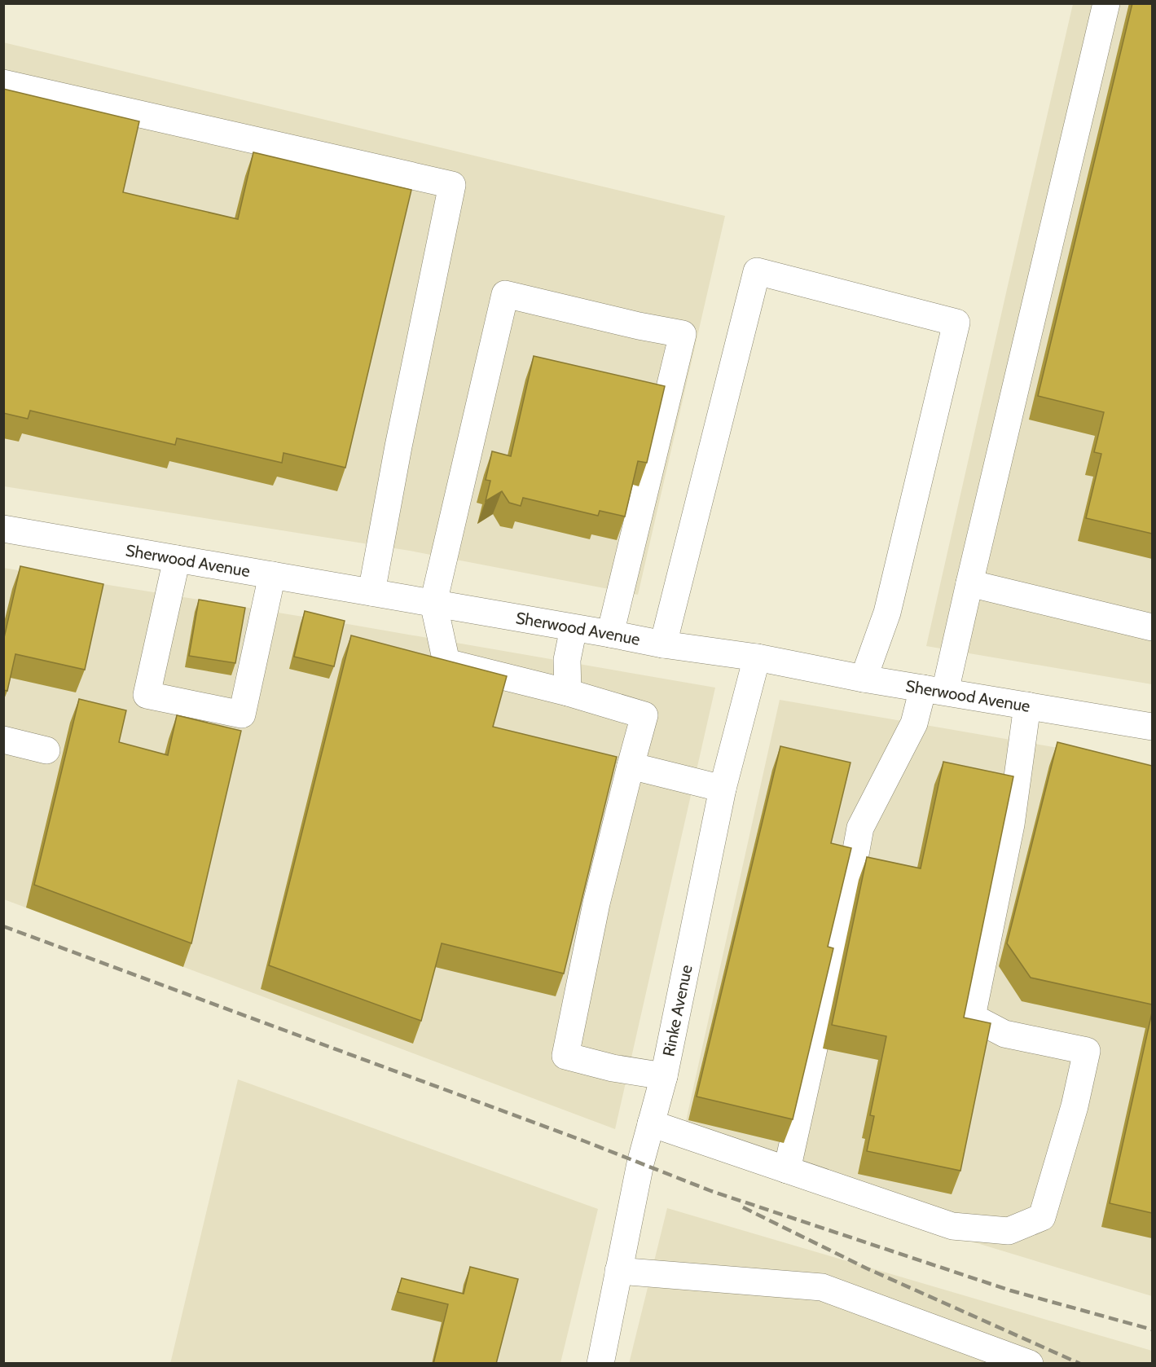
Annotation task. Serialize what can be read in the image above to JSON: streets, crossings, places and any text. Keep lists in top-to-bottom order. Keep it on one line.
{"streets":{"street":["Sherwood Avenue","Rinke Avenue"]},"crossings":[["Sherwood Avenue","Rinke Avenue"]]}
